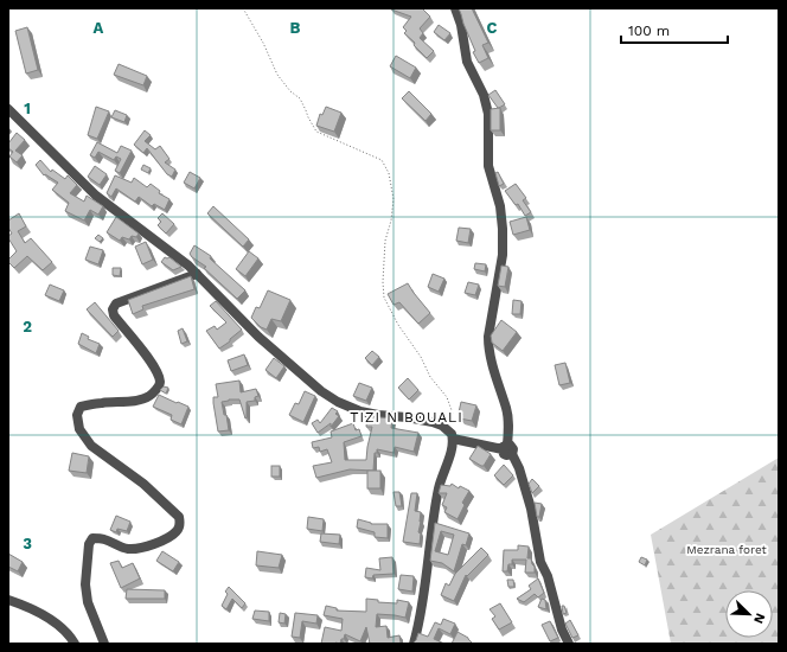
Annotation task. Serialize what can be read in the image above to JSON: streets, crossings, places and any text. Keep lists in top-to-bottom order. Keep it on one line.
{"districts":["TIZI N BOUALI"],"parks":["Mezrana foret"],"scale_bar":"100 m","north":"bottom right","grid":{"columns":["A","B","C"],"rows":["1","2","3"]}}
